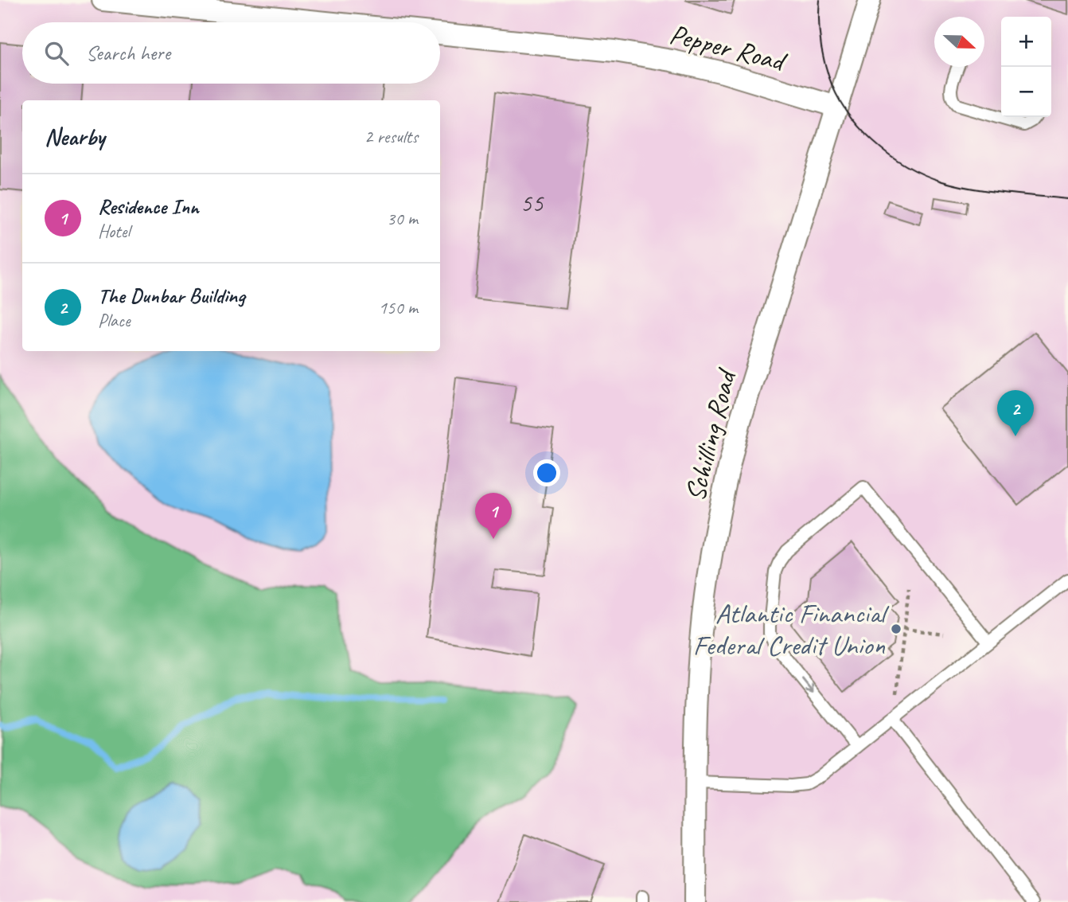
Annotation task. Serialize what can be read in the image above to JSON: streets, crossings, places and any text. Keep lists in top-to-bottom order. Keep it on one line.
{"streets":{"street":["Pepper Road","Schilling Road"]},"crossings":[["Pepper Road","Schilling Road"]],"places":["Atlantic Financial Federal Credit Union"],"house_numbers":["55"],"north":"right","page":{"map_buttons":["+","−"],"search":"Search here","heading":["Nearby","2 results"],"list":[{"mark":"1","name":"Residence Inn","note":"Hotel","value":"30 m"},{"mark":"2","name":"The Dunbar Building","note":"Place","value":"150 m"}],"pins":["2","1"]}}
